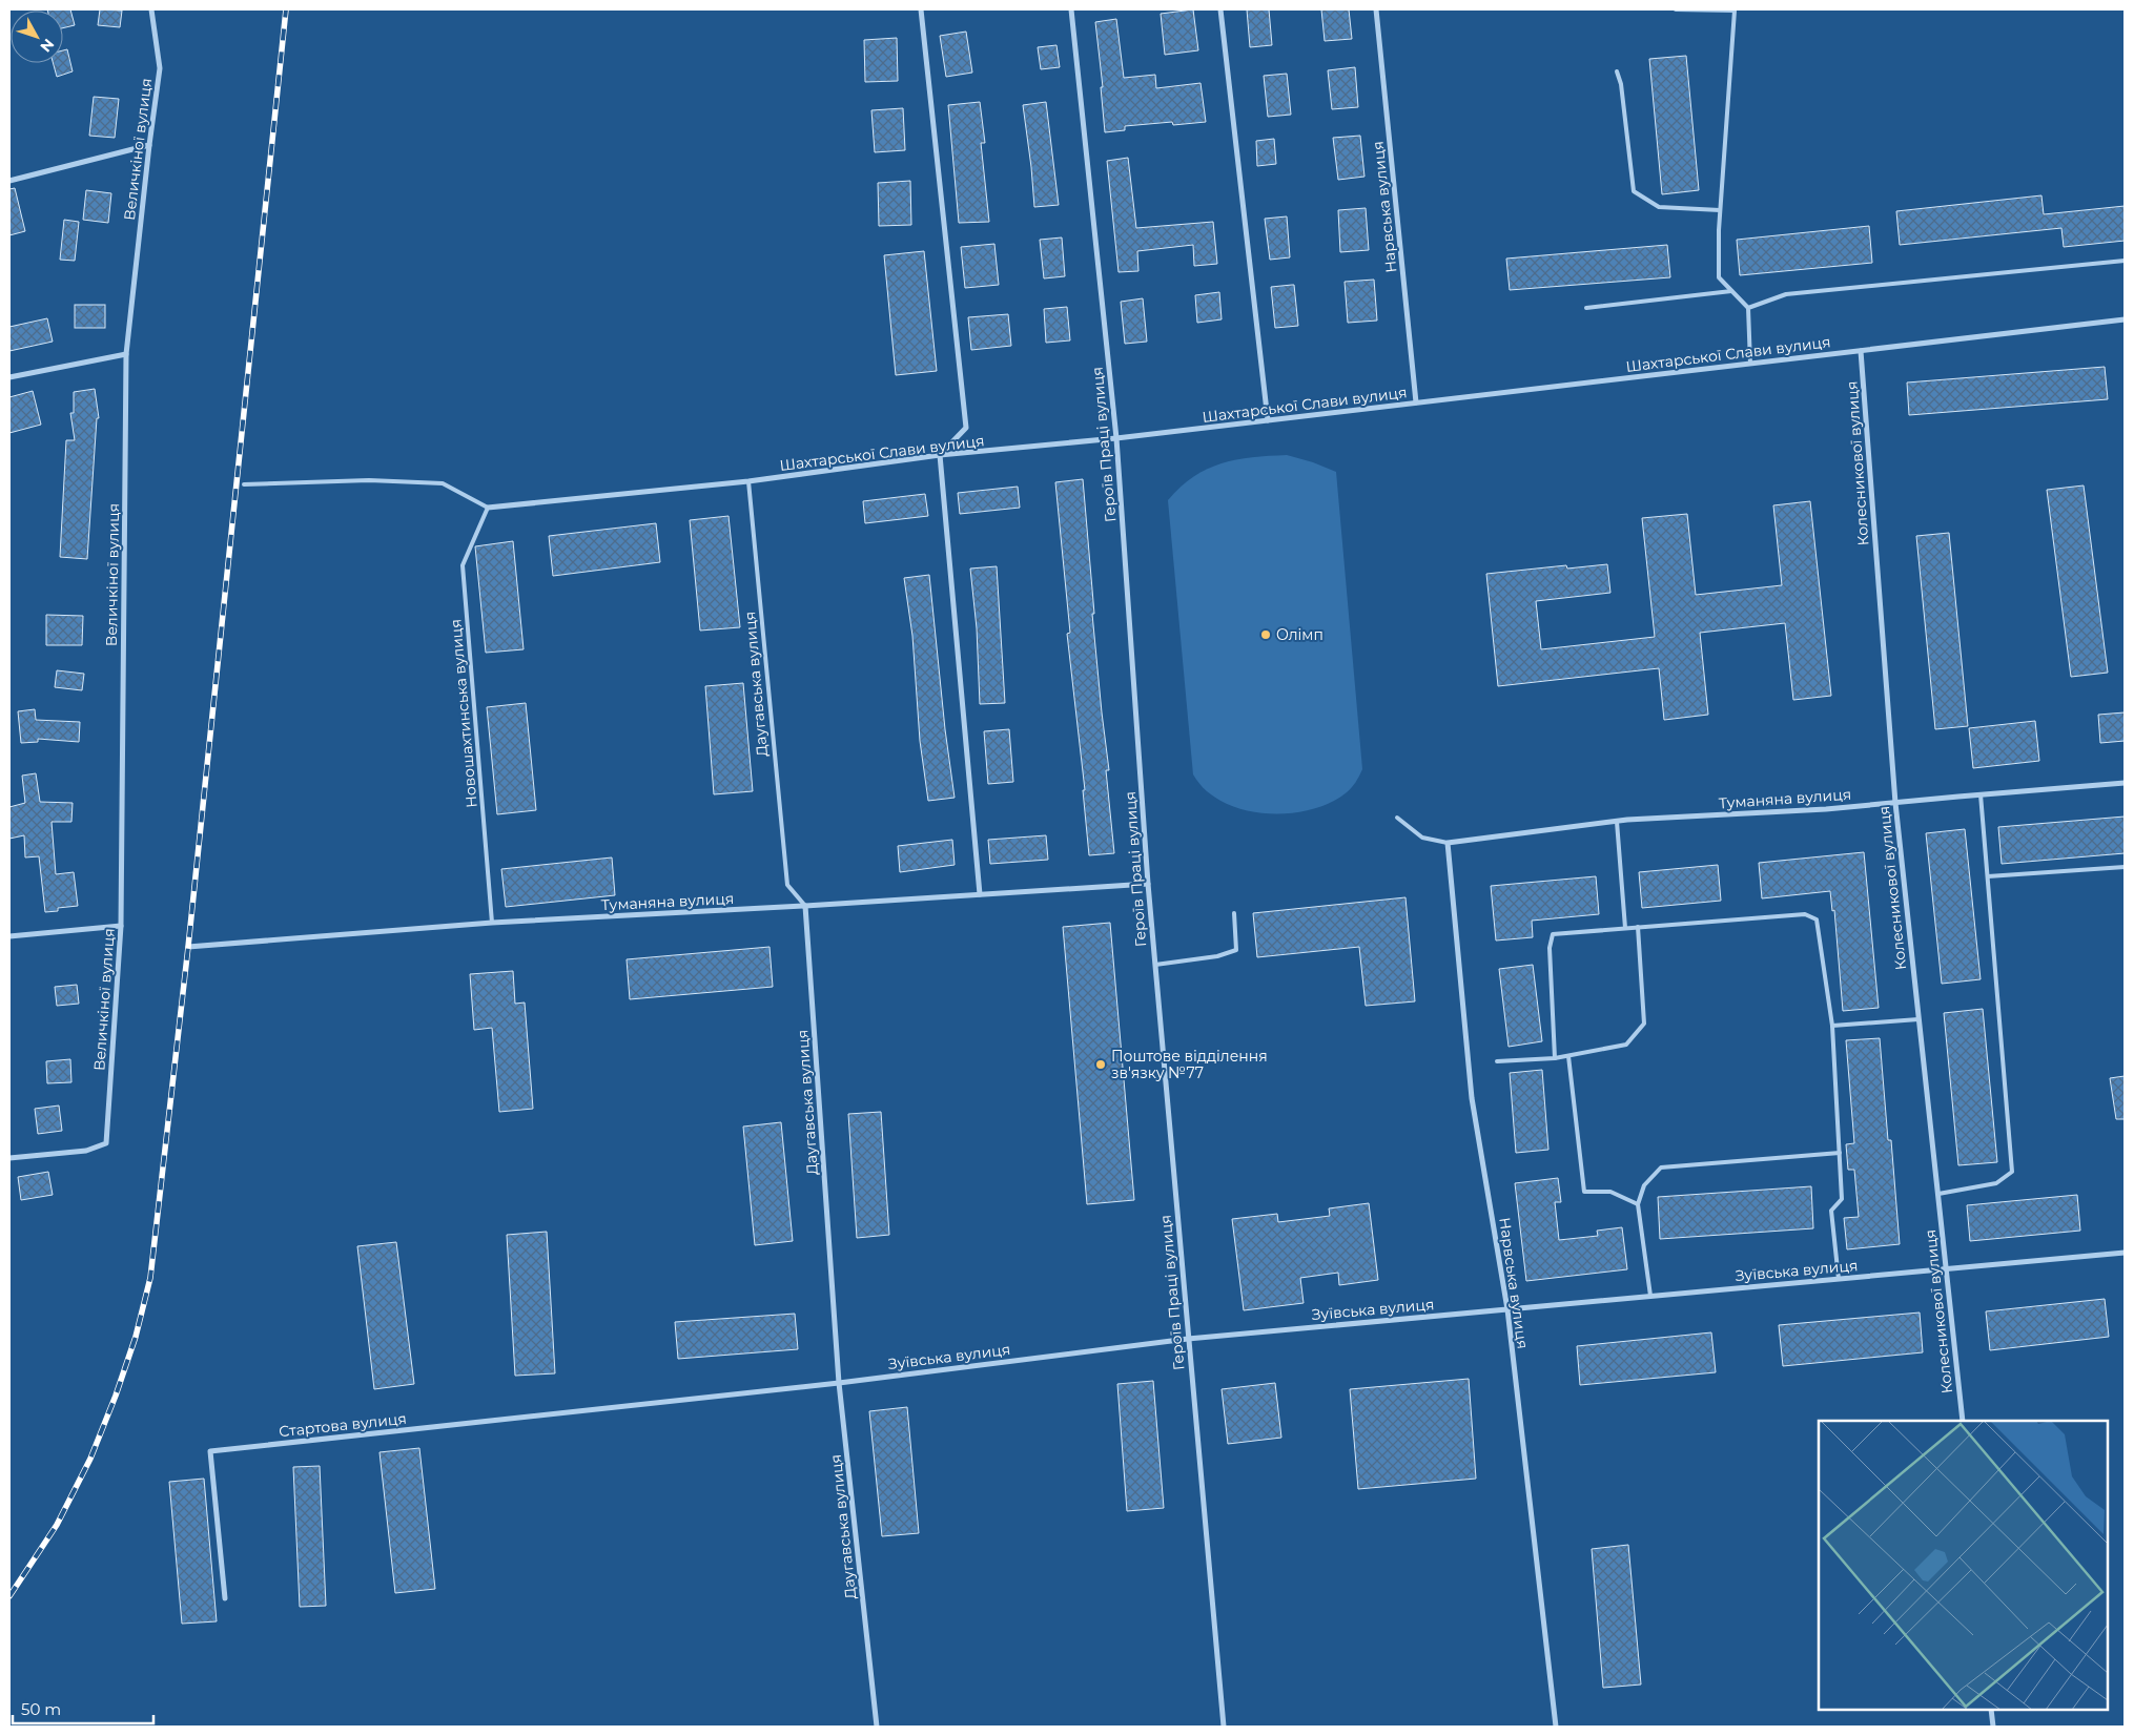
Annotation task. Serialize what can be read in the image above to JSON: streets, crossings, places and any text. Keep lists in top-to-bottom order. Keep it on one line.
{"streets":{"street":["Величкіної вулиця","Нарвська вулиця","Шахтарської Слави вулиця","Героїв Праці вулиця","Колесникової вулиця","Даугавська вулиця","Туманяна вулиця","Зуївська вулиця","Стартова вулиця"],"lane":["Новошахтинська вулиця"]},"crossings":[["Нарвська вулиця","Шахтарської Слави вулиця"],["Нарвська вулиця","Туманяна вулиця"],["Нарвська вулиця","Зуївська вулиця"],["Шахтарської Слави вулиця","Героїв Праці вулиця"],["Шахтарської Слави вулиця","Колесникової вулиця"],["Шахтарської Слави вулиця","Даугавська вулиця"],["Шахтарської Слави вулиця","Новошахтинська вулиця"],["Героїв Праці вулиця","Туманяна вулиця"],["Героїв Праці вулиця","Зуївська вулиця"],["Колесникової вулиця","Туманяна вулиця"],["Колесникової вулиця","Зуївська вулиця"],["Даугавська вулиця","Туманяна вулиця"],["Даугавська вулиця","Зуївська вулиця"],["Новошахтинська вулиця","Туманяна вулиця"],["Зуївська вулиця","Стартова вулиця"]],"places":["Олімп","Поштове відділення зв'язку №77"],"scale_bar":"50 m","north":"bottom right"}
